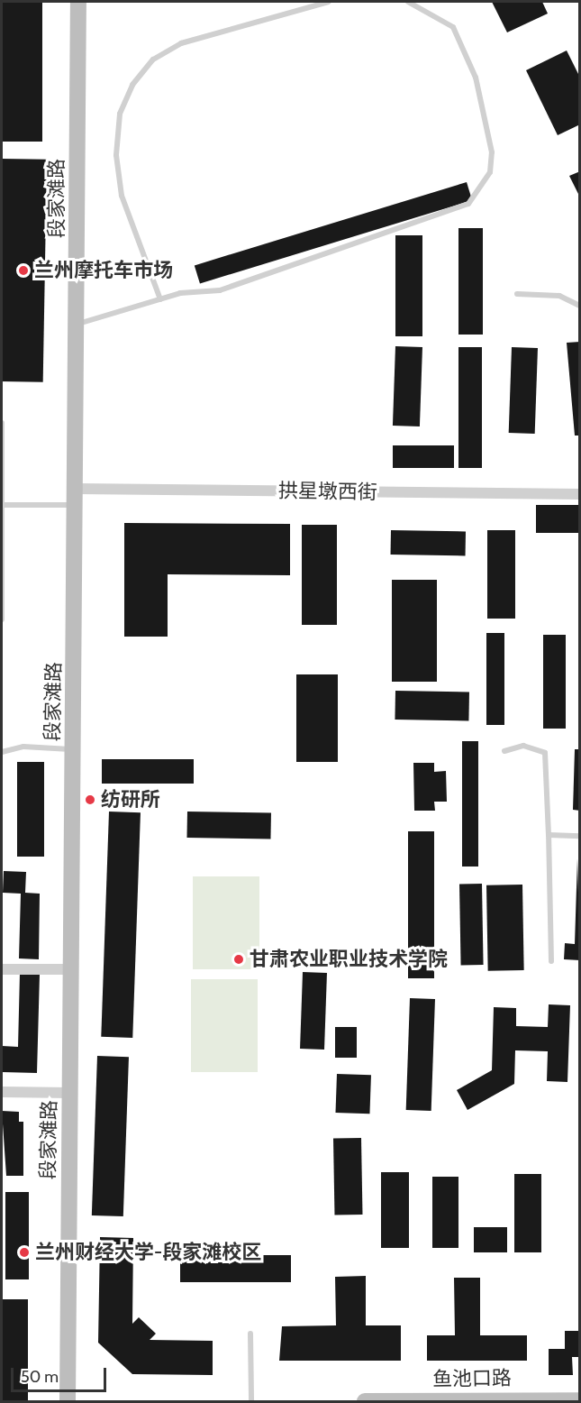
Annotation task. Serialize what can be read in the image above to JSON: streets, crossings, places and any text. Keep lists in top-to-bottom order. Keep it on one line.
{"streets":{"main road":["段家滩路","鱼池口路"],"street":["拱星墩西街"]},"crossings":[["段家滩路","拱星墩西街"]],"places":["兰州摩托车市场","纺研所","甘肃农业职业技术学院","兰州财经大学-段家滩校区"],"scale_bar":"50 m"}
